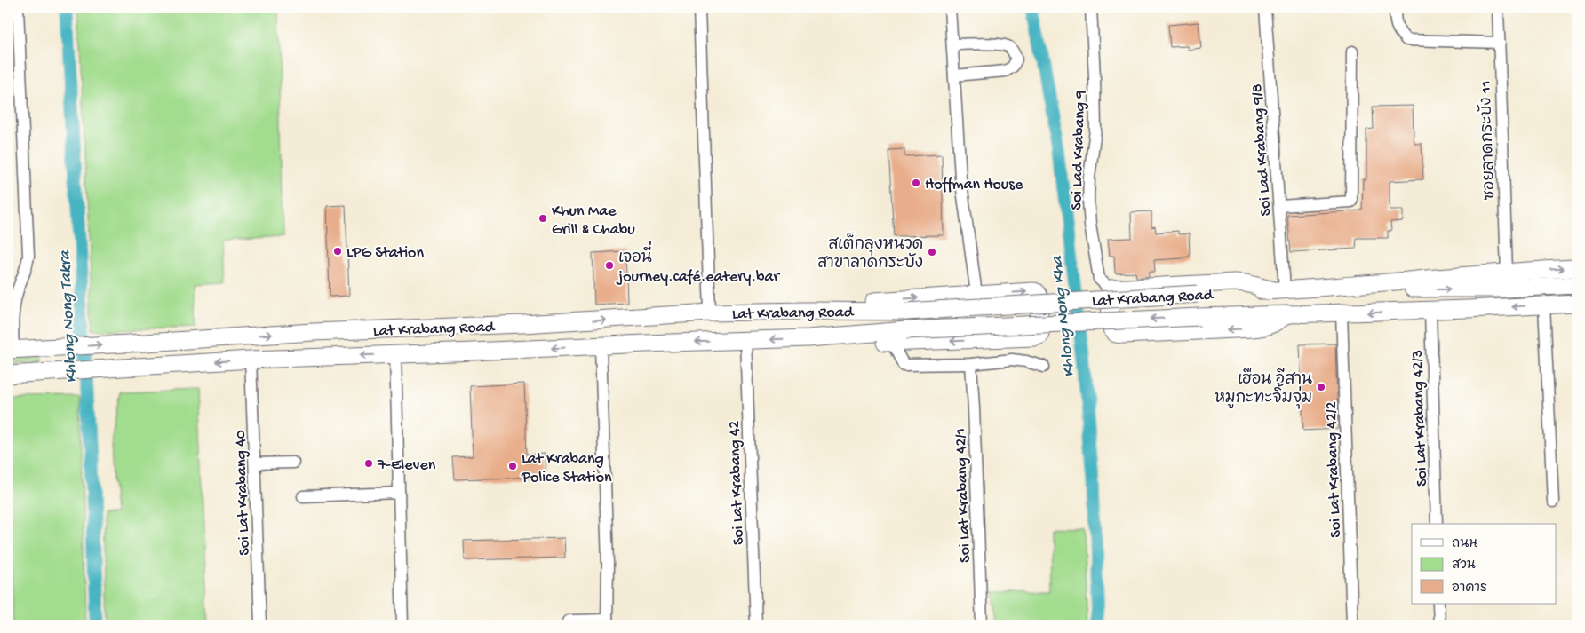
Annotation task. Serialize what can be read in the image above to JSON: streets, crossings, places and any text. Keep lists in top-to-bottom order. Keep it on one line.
{"streets":{"main road":["Lat Krabang Road"],"street":["ซอยลาดกระบัง 11","Soi Lad Krabang 9","Soi Lad Krabang 9/8","Soi Lat Krabang 42/3","Soi Lat Krabang 42/2","Soi Lat Krabang 42","Soi Lat Krabang 40","Soi Lat Krabang 42/1"]},"crossings":[["ซอยลาดกระบัง 11","Lat Krabang Road"],["Soi Lad Krabang 9/8","Lat Krabang Road"],["Lat Krabang Road","Soi Lat Krabang 42/3"],["Lat Krabang Road","Soi Lat Krabang 42/2"],["Lat Krabang Road","Soi Lat Krabang 42"],["Lat Krabang Road","Soi Lat Krabang 40"]],"water":["Khlong Nong Takra","Khlong Nong Kha"],"places":["Hoffman House","Khun Mae Grill & Chabu","LPG Station","สเต็กลุงหนวด สาขาลาดกระบัง","เจอนี่ journey.café.eatery.bar","เฮือน อีสาน หมูกะทะจิ้มจุ่ม","7-Eleven","Lat Krabang Police Station"],"legend":["ถนน","สวน","อาคาร"]}
